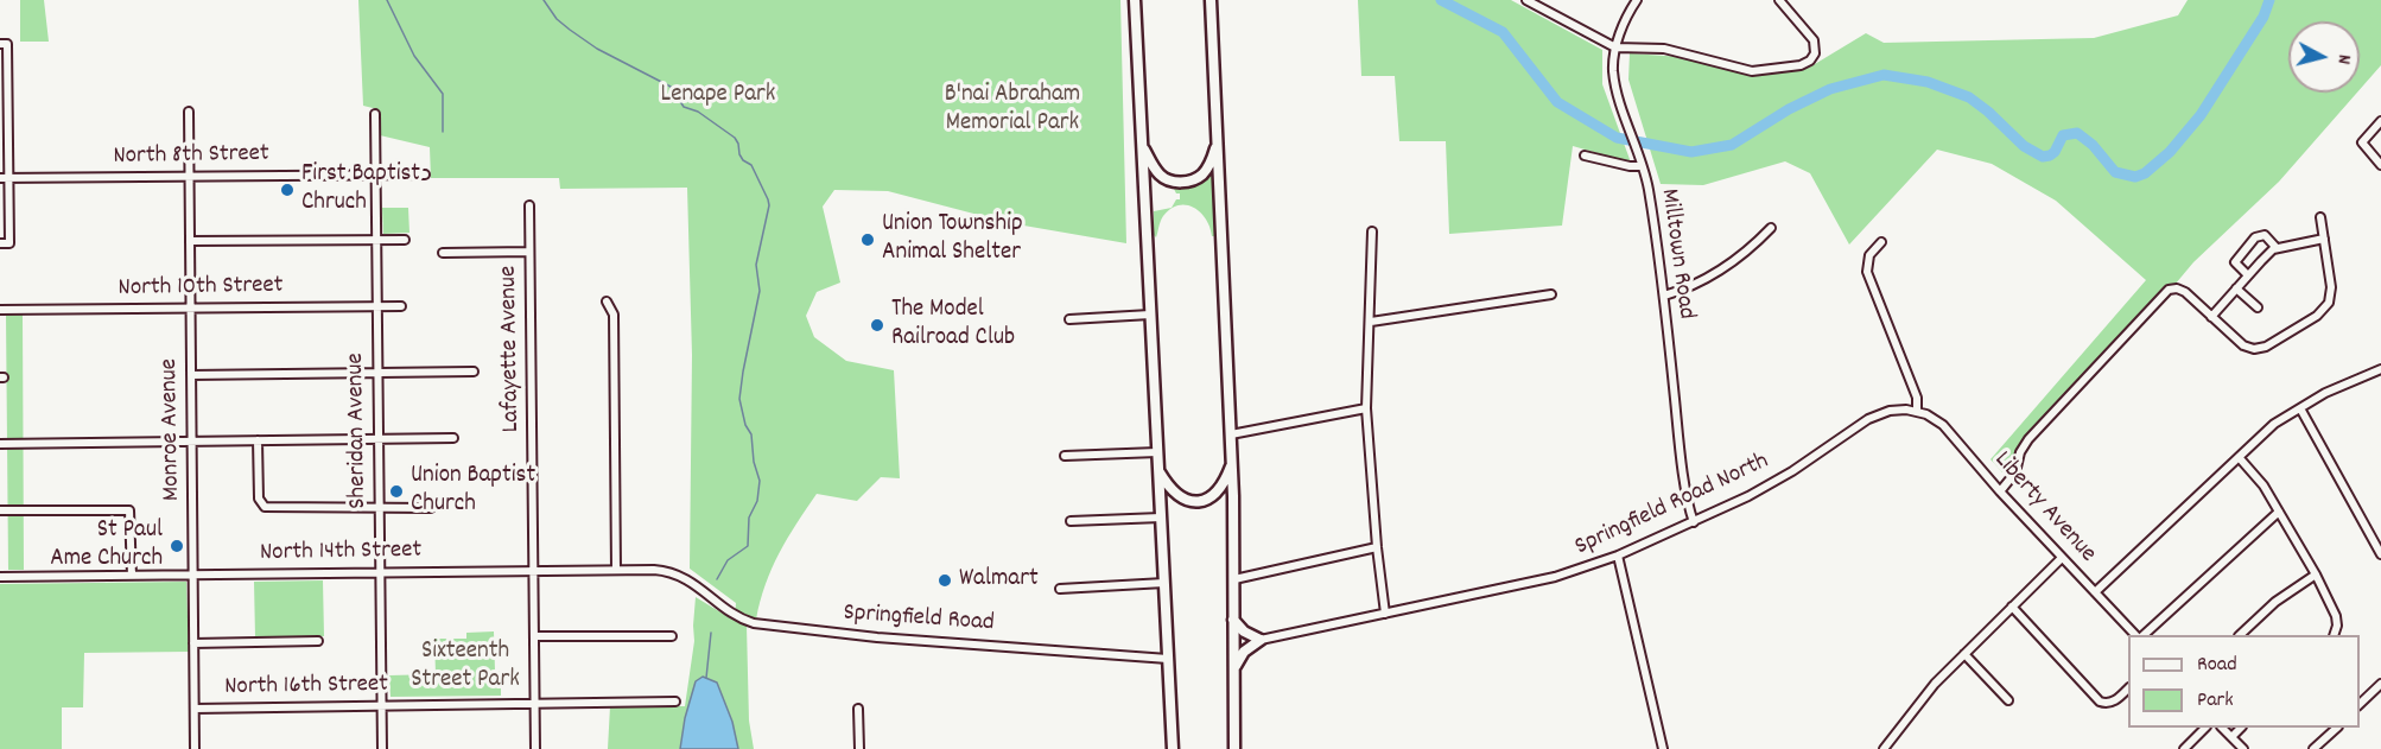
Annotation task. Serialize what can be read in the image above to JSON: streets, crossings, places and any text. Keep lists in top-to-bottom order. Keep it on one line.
{"streets":{"street":["North 8th Street","Milltown Road","North 10th Street","Lafayette Avenue","Monroe Avenue","Sheridan Avenue","Springfield Road North","Liberty Avenue","North 14th Street","Springfield Road","North 16th Street"]},"crossings":[["North 8th Street","Monroe Avenue"],["North 8th Street","Sheridan Avenue"],["Milltown Road","Springfield Road North"],["North 10th Street","Monroe Avenue"],["North 10th Street","Sheridan Avenue"],["Lafayette Avenue","North 14th Street"],["Lafayette Avenue","North 16th Street"],["Monroe Avenue","North 14th Street"],["Monroe Avenue","North 16th Street"],["Sheridan Avenue","North 14th Street"],["Sheridan Avenue","North 16th Street"],["Springfield Road North","Liberty Avenue"],["North 14th Street","Springfield Road"]],"parks":["Lenape Park","B'nai Abraham Memorial Park","Sixteenth Street Park"],"places":["First Baptist Chruch","Union Township Animal Shelter","The Model Railroad Club","Union Baptist Church","St Paul Ame Church","Walmart"],"legend":["Road","Park"],"north":"right"}
